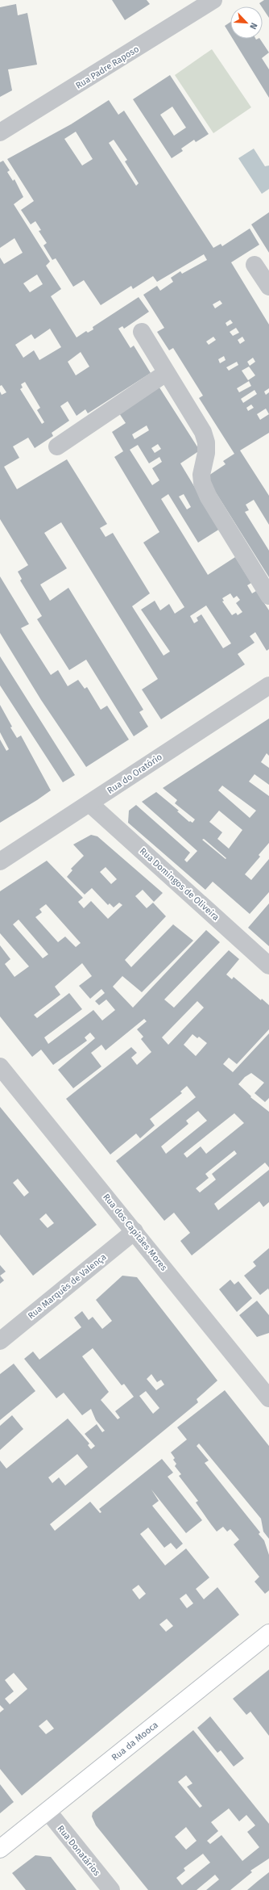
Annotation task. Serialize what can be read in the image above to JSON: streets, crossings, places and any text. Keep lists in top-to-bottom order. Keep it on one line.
{"streets":{"main road":["Rua da Mooca"],"street":["Rua Padre Raposo","Rua do Oratório","Rua Domingos de Oliveira","Rua dos Capitães Mores","Rua Marquês de Valença","Rua Donatários"]},"crossings":[["Rua do Oratório","Rua Domingos de Oliveira"],["Rua dos Capitães Mores","Rua Marquês de Valença"],["Rua da Mooca","Rua Donatários"]],"north":"bottom right"}
